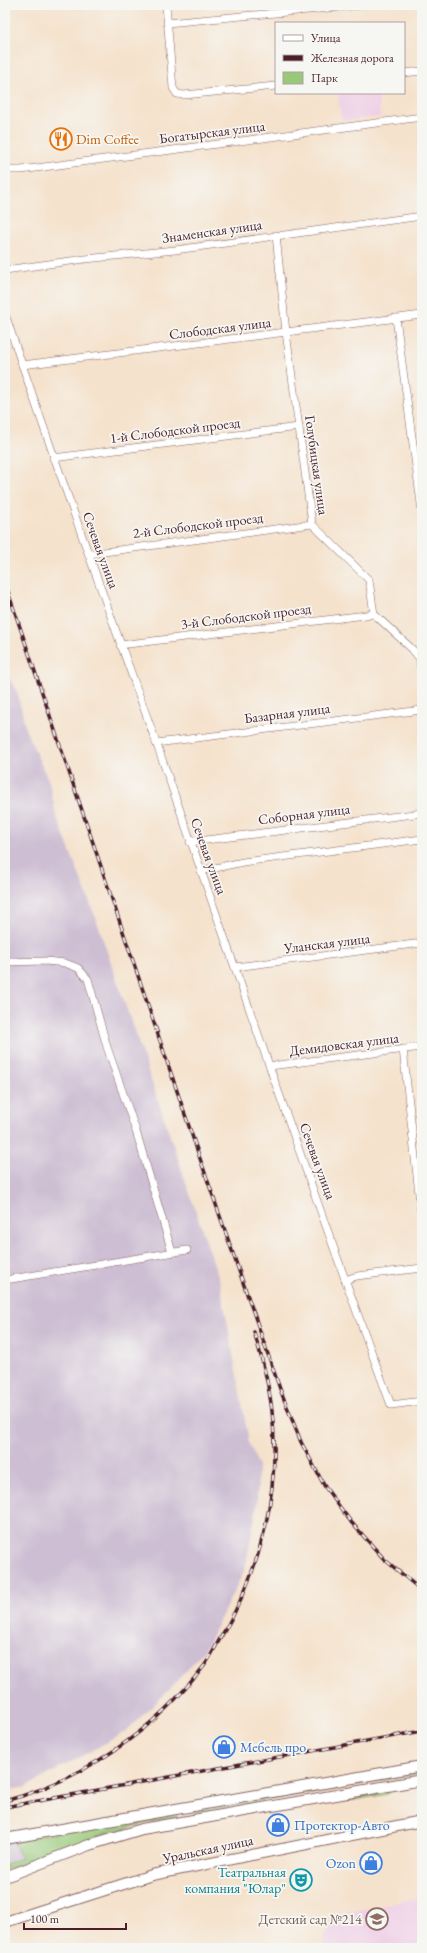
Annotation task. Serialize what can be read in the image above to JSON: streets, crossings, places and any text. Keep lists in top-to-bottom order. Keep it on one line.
{"streets":{"main road":["Уральская улица"],"street":["Богатырская улица","Знаменская улица","Слободская улица","1-й Слободской проезд","Голубицкая улица","2-й Слободской проезд","Сечевая улица","3-й Слободской проезд","Базарная улица","Соборная улица","Уланская улица","Демидовская улица"]},"crossings":[["Знаменская улица","Голубицкая улица"],["Слободская улица","Голубицкая улица"],["Слободская улица","Сечевая улица"],["1-й Слободской проезд","Голубицкая улица"],["1-й Слободской проезд","Сечевая улица"],["Голубицкая улица","2-й Слободской проезд"],["Голубицкая улица","3-й Слободской проезд"],["2-й Слободской проезд","Сечевая улица"],["Сечевая улица","3-й Слободской проезд"],["Сечевая улица","Базарная улица"],["Сечевая улица","Соборная улица"],["Сечевая улица","Уланская улица"],["Сечевая улица","Демидовская улица"]],"places":{"restaurant":["Dim Coffee"],"shop":["Мебель про","Протектор-Авто","Ozon"],"theatre":["Театральная компания \"Юлар\""],"school or university":["Детский сад №214"]},"legend":["Улица","Железная дорога","Парк"],"scale_bar":"100 m"}
